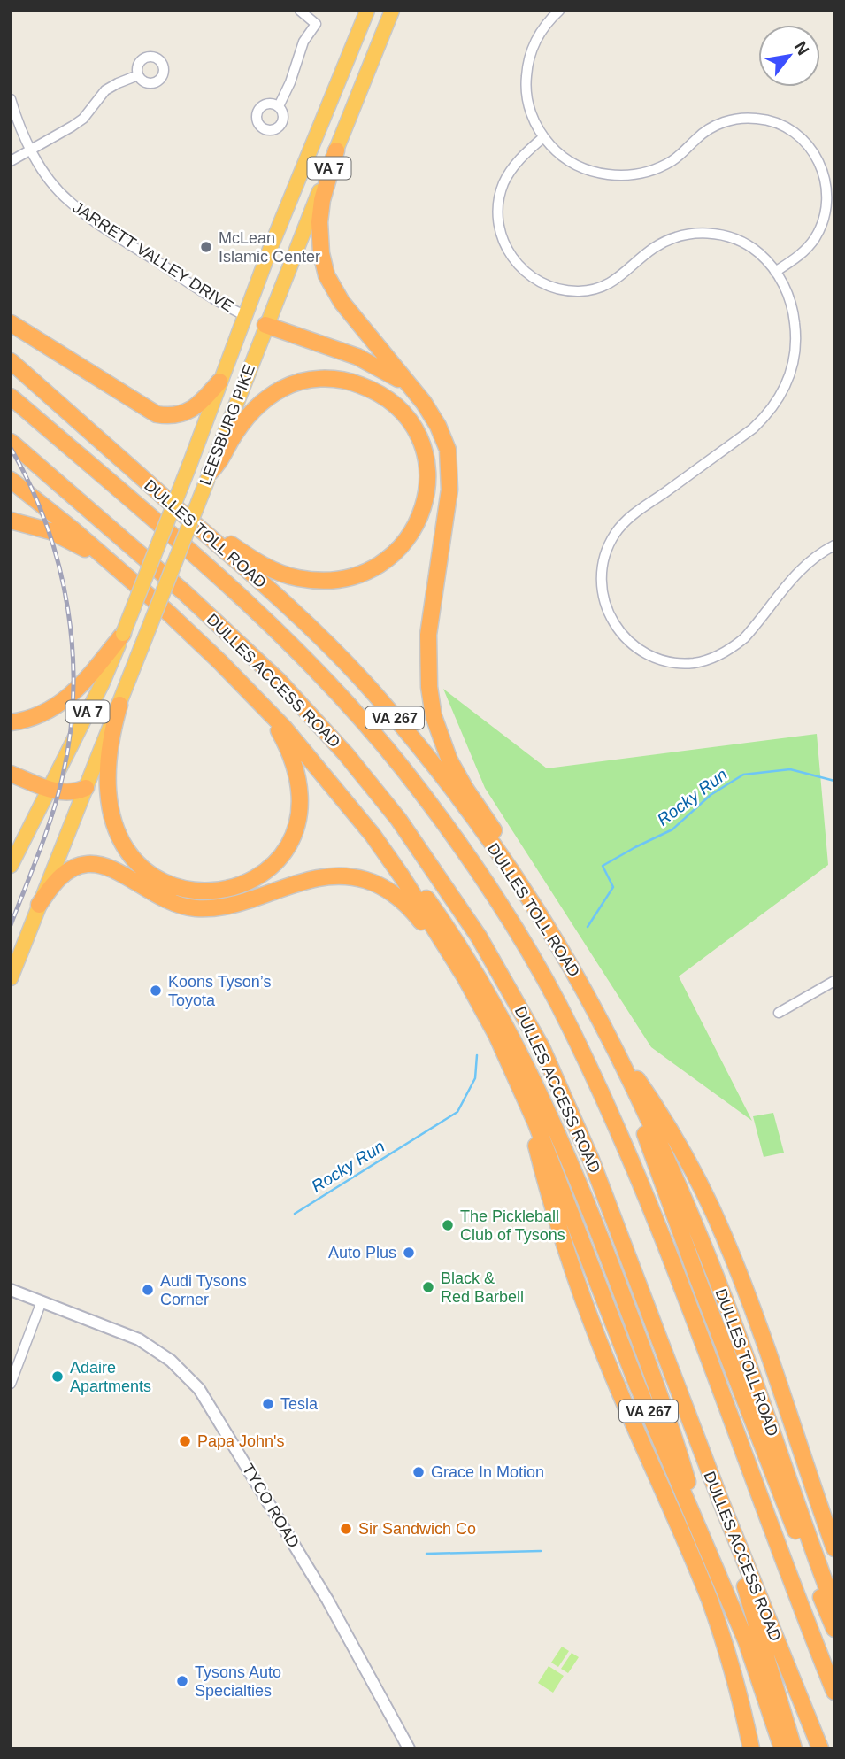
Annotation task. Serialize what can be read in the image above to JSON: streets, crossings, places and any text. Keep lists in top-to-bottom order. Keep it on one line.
{"streets":{"highway":["VA 7","LEESBURG PIKE","DULLES TOLL ROAD","DULLES ACCESS ROAD","VA 267"],"street":["JARRETT VALLEY DRIVE","TYCO ROAD"]},"crossings":[["JARRETT VALLEY DRIVE","LEESBURG PIKE"]],"water":["Rocky Run"],"places":["McLean Islamic Center","Koons Tyson’s Toyota","The Pickleball Club of Tysons","Auto Plus","Black & Red Barbell","Audi Tysons Corner","Adaire Apartments","Tesla","Papa John's","Grace In Motion","Sir Sandwich Co","Tysons Auto Specialties"],"north":"top right"}
